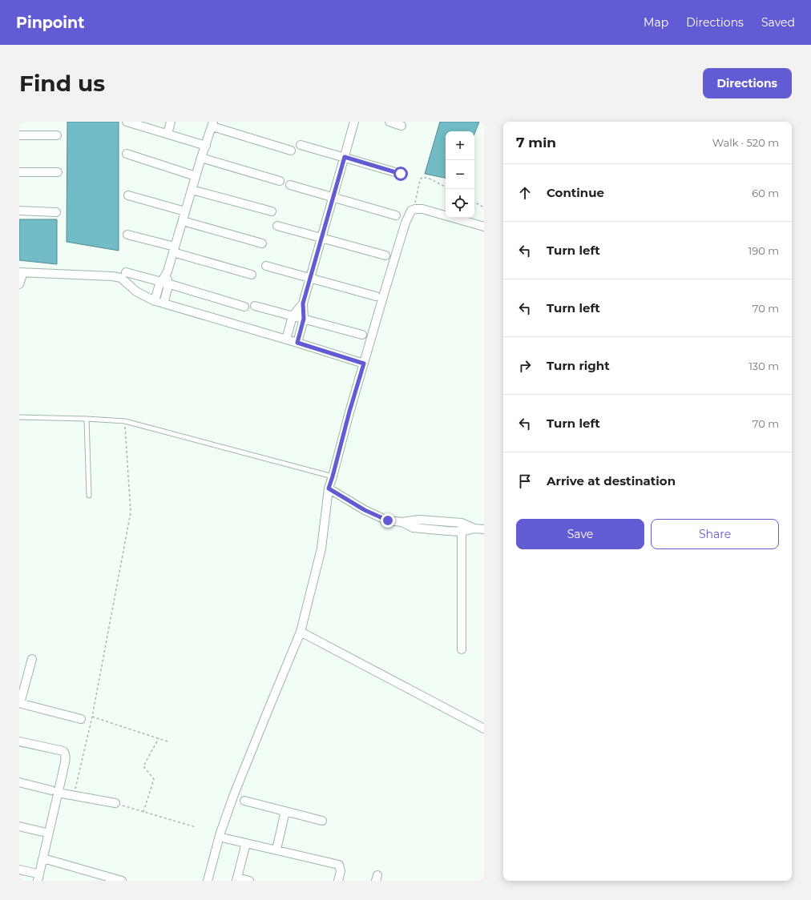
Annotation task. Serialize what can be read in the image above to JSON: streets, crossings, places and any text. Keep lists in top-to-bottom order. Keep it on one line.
{"page":{"header":"Pinpoint","nav":["Map","Directions","Saved"],"buttons":["Directions",["Save","Share"]],"title":"Find us","heading":["7 min","Walk · 520 m"],"map_buttons":["+","−"],"list":[["Continue","60 m"],["Turn left","190 m"],["Turn left","70 m"],["Turn right","130 m"],["Turn left","70 m"],"Arrive at destination"]}}
